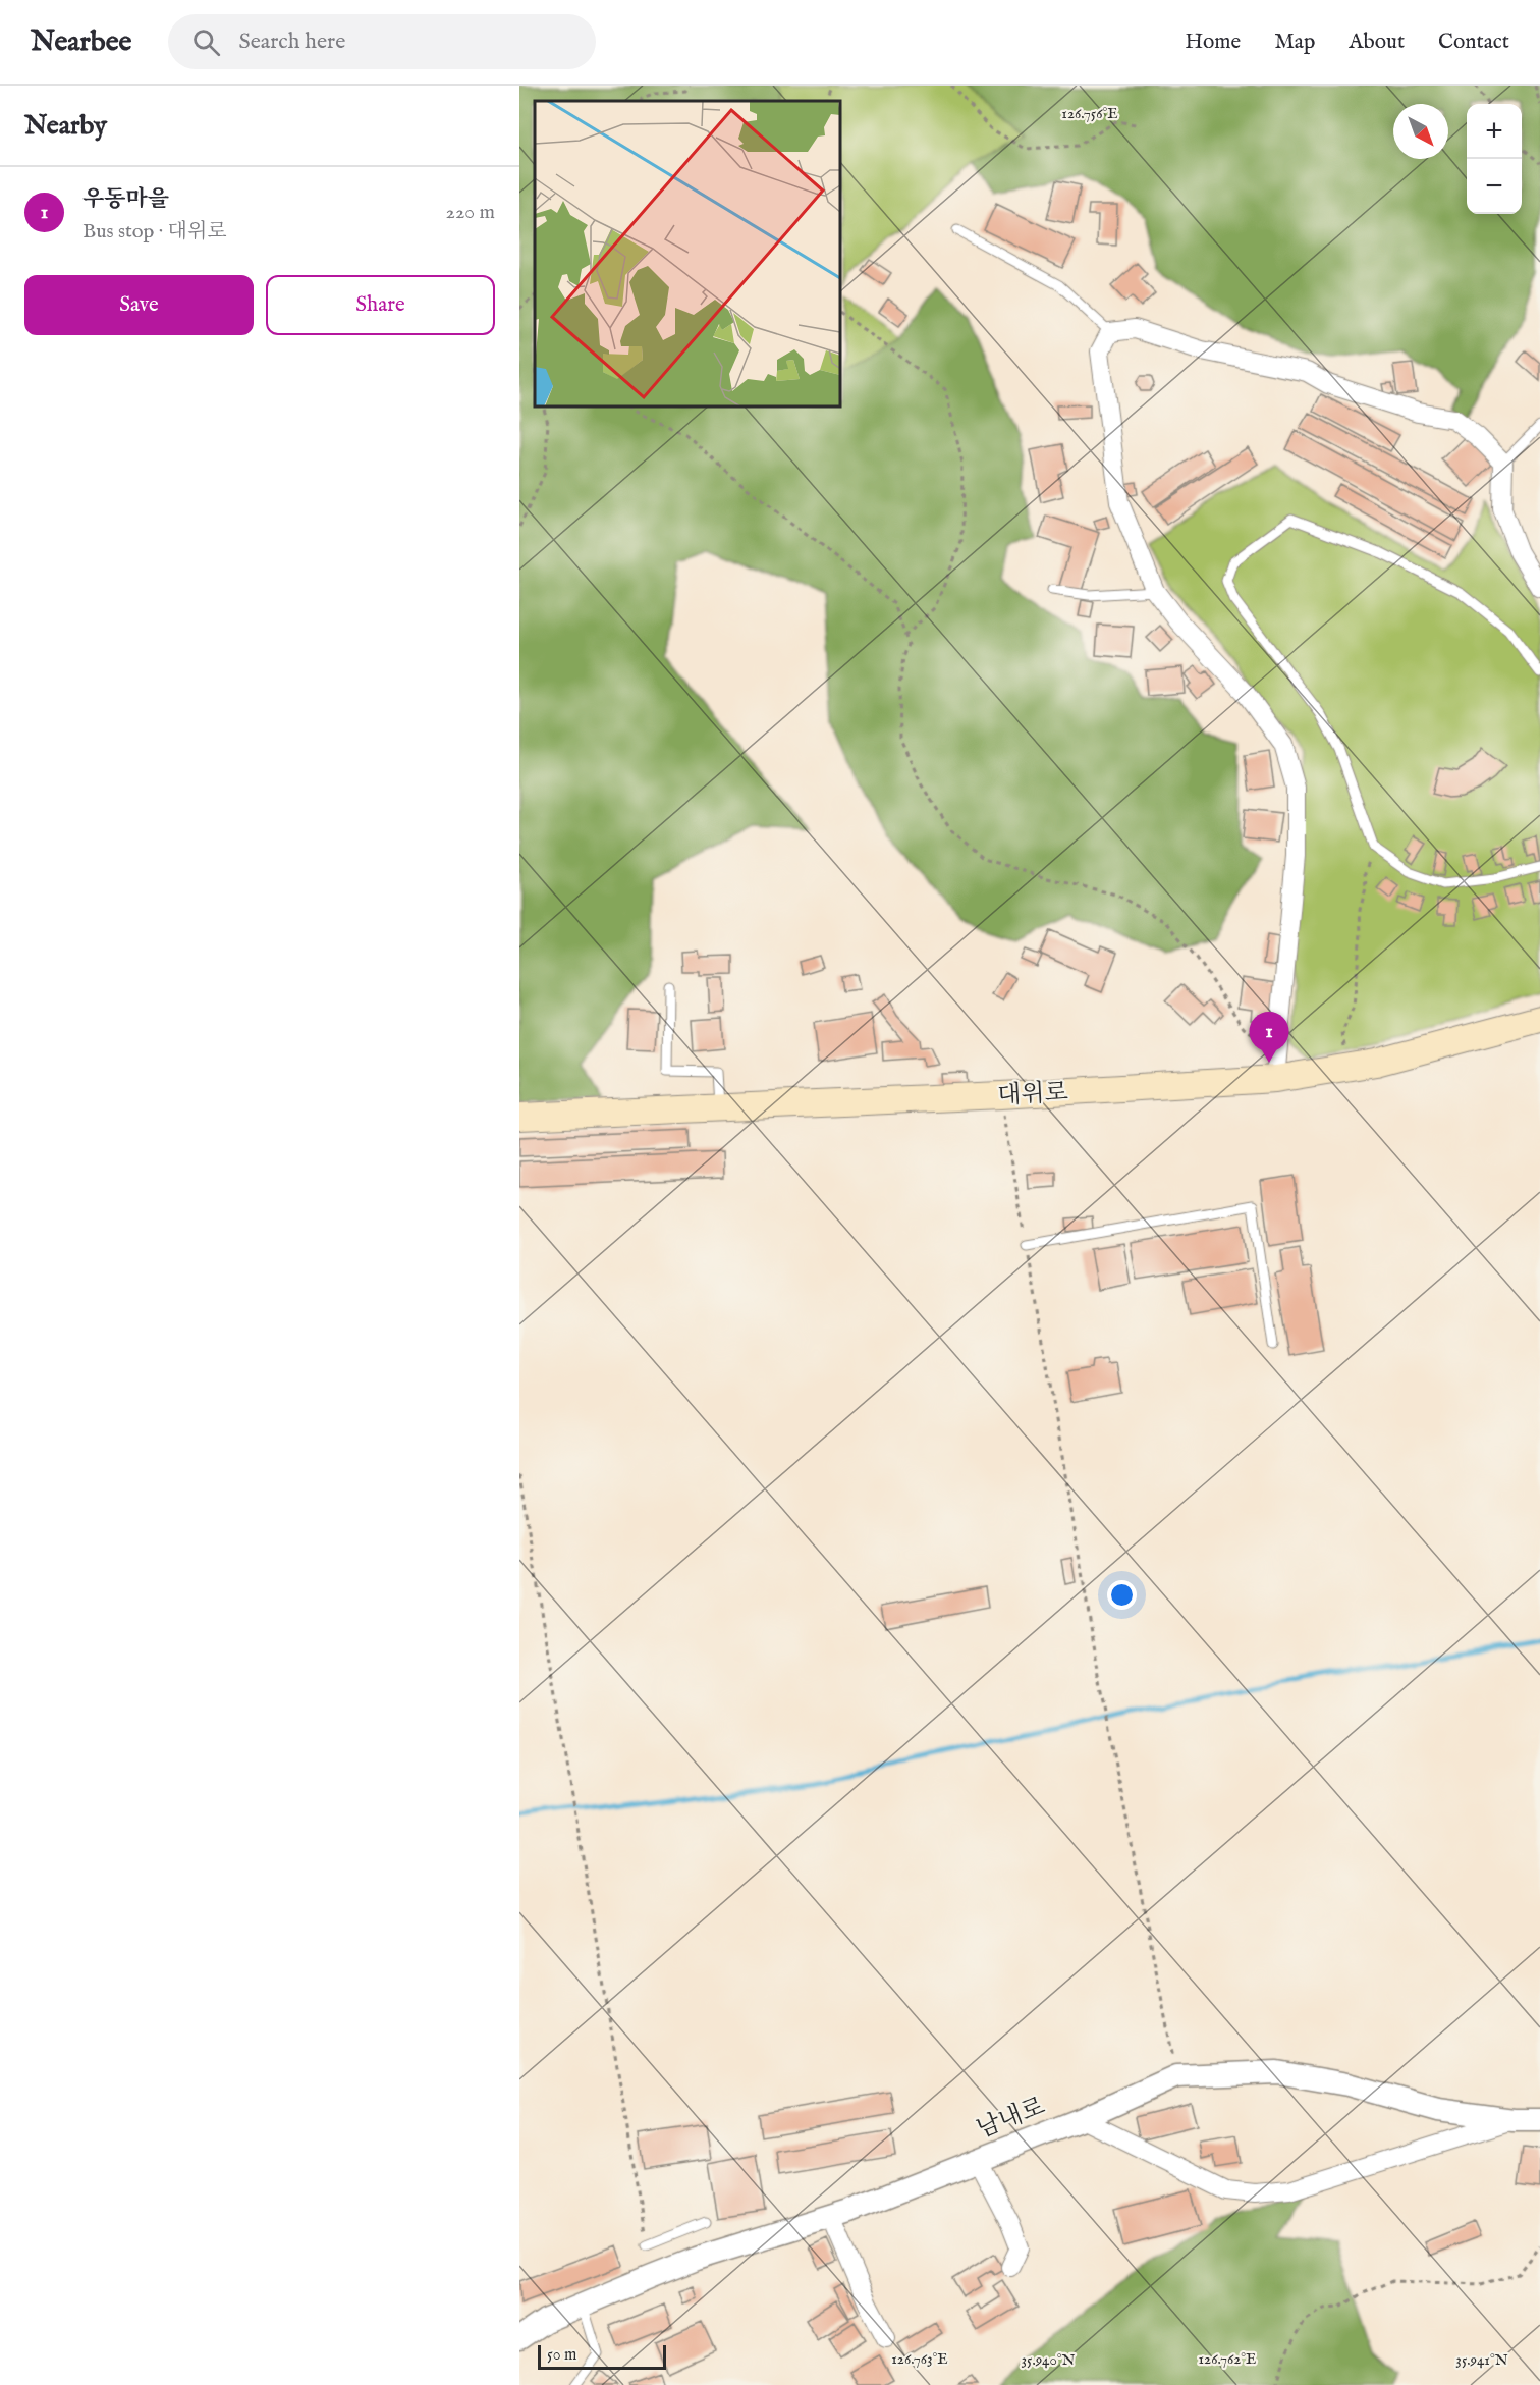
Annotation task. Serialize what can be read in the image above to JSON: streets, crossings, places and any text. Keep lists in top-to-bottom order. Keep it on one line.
{"streets":{"main road":["대위로"],"street":["남내로"]},"scale_bar":"50 m","north":"bottom right","page":{"header":"Nearbee","search":"Search here","nav":["Home","Map","About","Contact"],"heading":"Nearby","map_buttons":["+","−"],"list":[{"mark":"1","name":"우동마을","note":"Bus stop · 대위로","value":"220 m"}],"buttons":["Save","Share"],"pins":"1","scale":"50 m"},"coordinates":["126.756°E","126.763°E","126.762°E","35.940°N","35.941°N"]}
